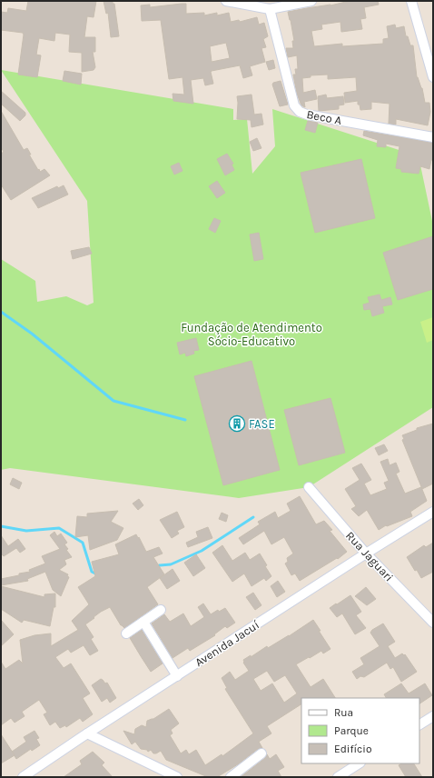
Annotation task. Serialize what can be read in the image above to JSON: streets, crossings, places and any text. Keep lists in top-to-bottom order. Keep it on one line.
{"streets":{"street":["Beco A","Rua Jaguari","Avenida Jacuí"]},"crossings":[["Rua Jaguari","Avenida Jacuí"]],"parks":["Fundação de Atendimento Sócio-Educativo"],"places":{"building":["FASE"]},"legend":["Rua","Parque","Edifício"]}
